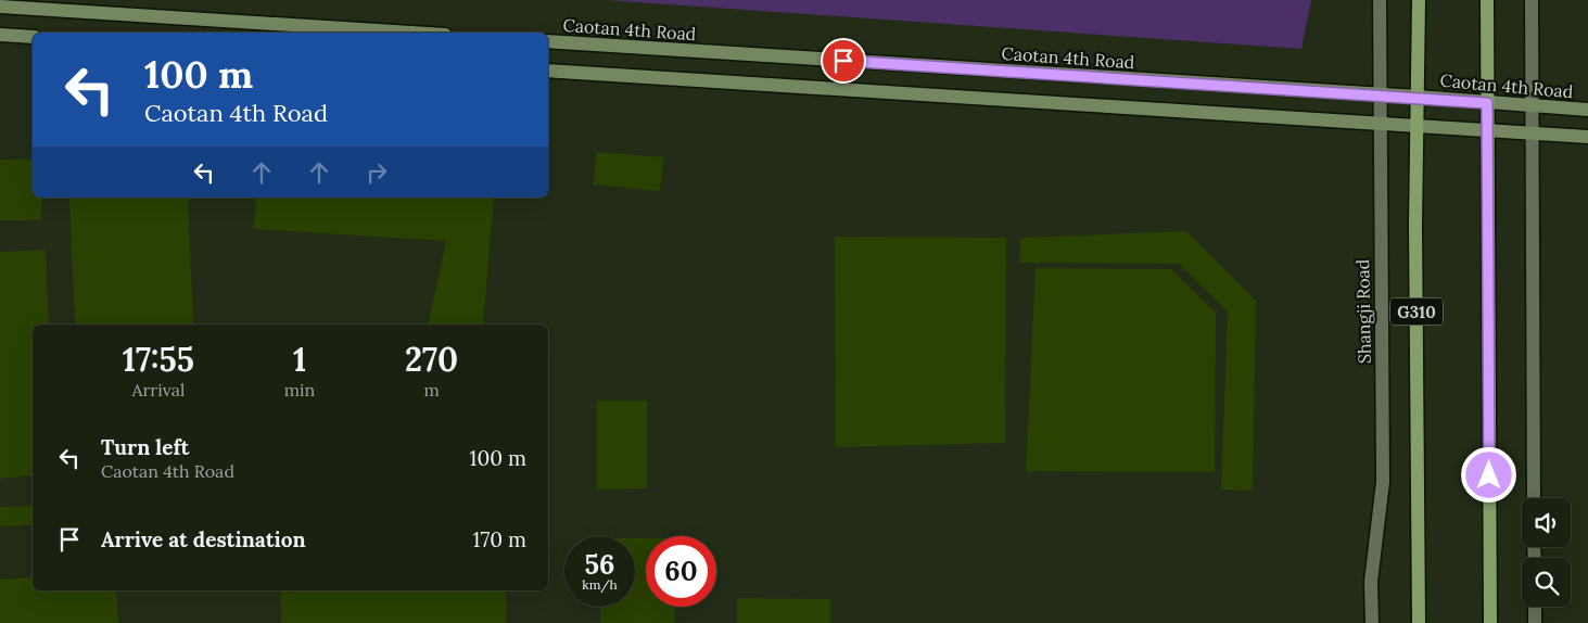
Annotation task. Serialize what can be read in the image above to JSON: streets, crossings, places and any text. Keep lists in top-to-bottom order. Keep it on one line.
{"streets":{"main road":["Caotan 4th Road","G310"],"street":["Shangji Road"]},"crossings":[["Caotan 4th Road","Shangji Road"],["Caotan 4th Road","G310"]],"page":{"turn":["100 m","Caotan 4th Road"],"eta":["17:55","Arrival","1","min","270","m"],"list":[{"name":"Turn left","note":"Caotan 4th Road","value":"100 m"},{"name":"Arrive at destination","value":"170 m"}],"speed":"56 km/h","limit":"60"}}
